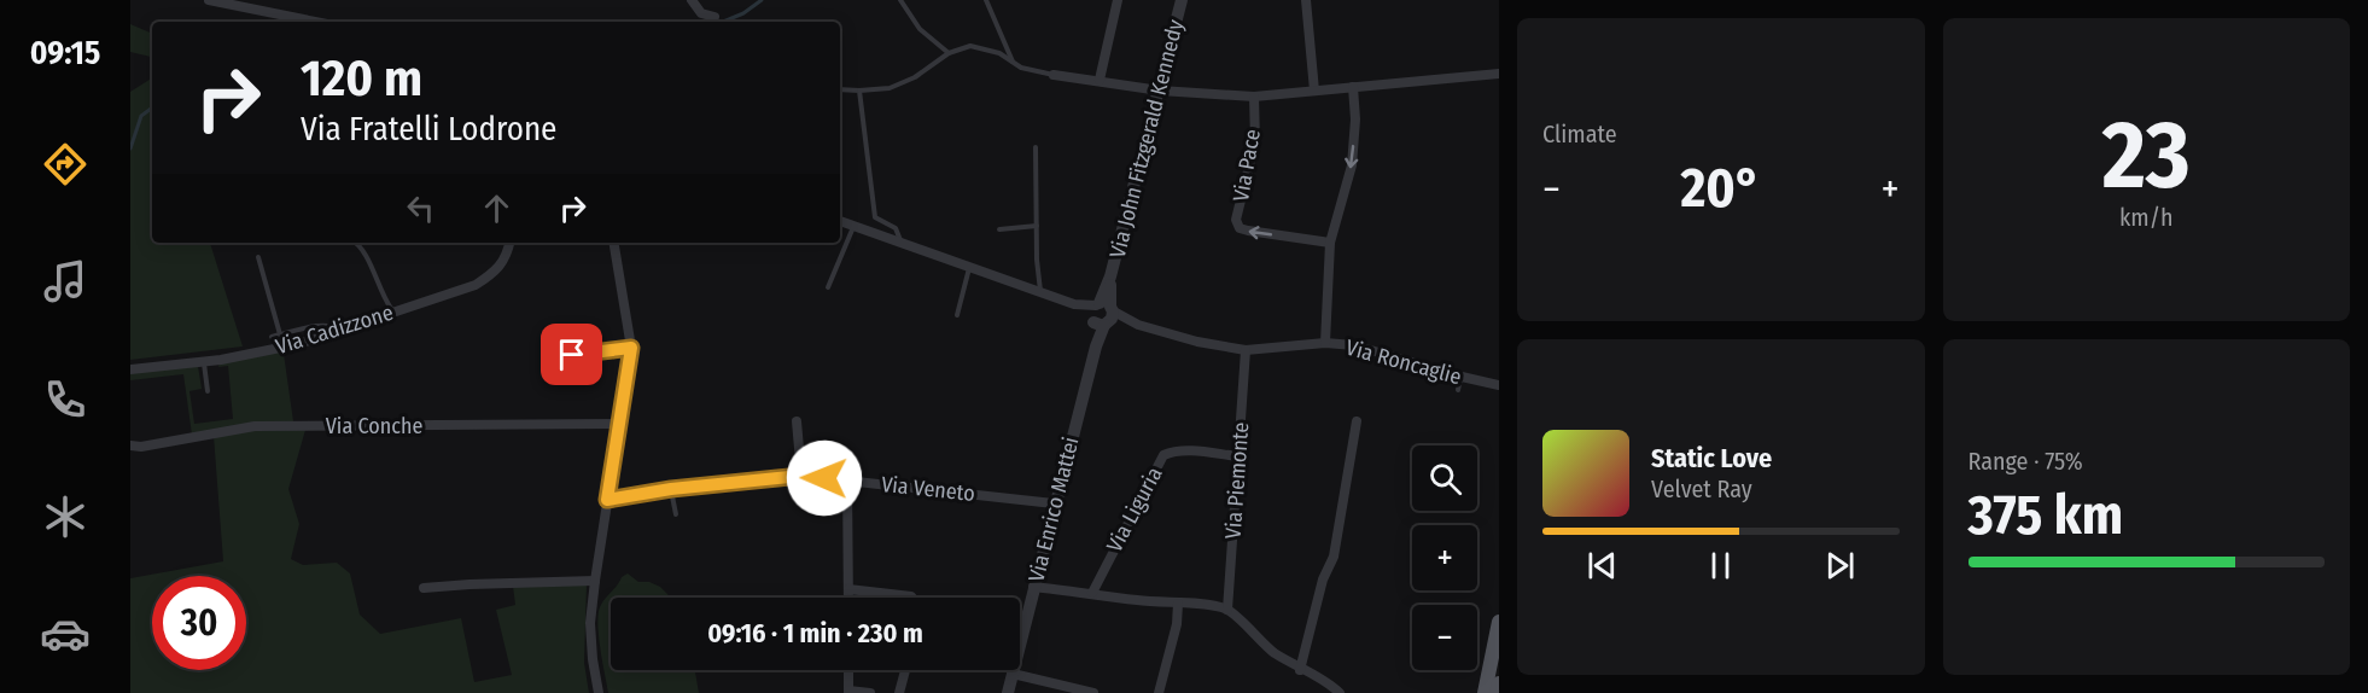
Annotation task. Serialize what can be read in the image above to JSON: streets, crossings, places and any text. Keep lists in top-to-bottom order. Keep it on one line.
{"streets":{"street":["Via John Fitzgerald Kennedy","Via Pace","Via Cadizzone","Via Roncaglie","Via Conche","Via Piemonte","Via Veneto","Via Enrico Mattei","Via Liguria"]},"crossings":[["Via John Fitzgerald Kennedy","Via Roncaglie"],["Via John Fitzgerald Kennedy","Via Enrico Mattei"],["Via Roncaglie","Via Piemonte"],["Via Roncaglie","Via Enrico Mattei"],["Via Piemonte","Via Liguria"],["Via Veneto","Via Enrico Mattei"]],"page":{"tabs":"09:15","tile":["Climate",["23","km/h"],["Range · 75%","375 km"]],"turn":["120 m","Via Fratelli Lodrone"],"heat":["−","20°","+"],"song":["Static Love","Velvet Ray"],"map_buttons":["+","−"],"limit":"30","trip":"09:16 · 1 min · 230 m"}}
